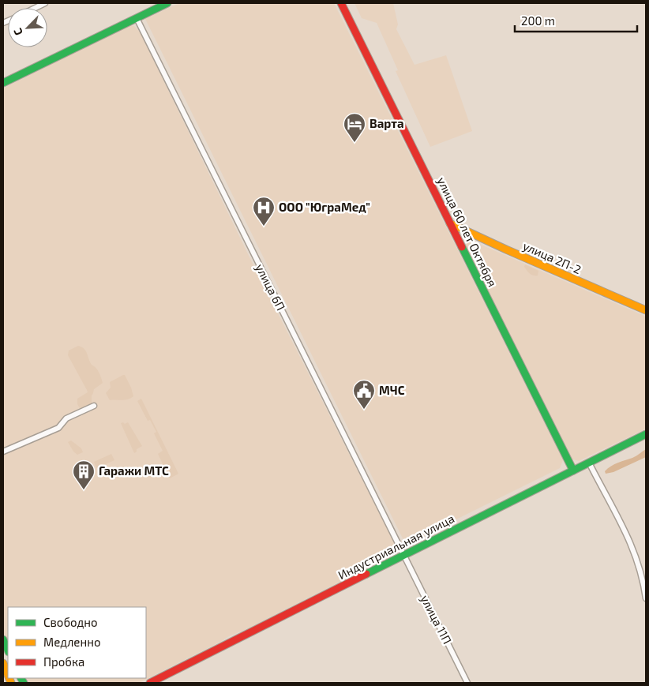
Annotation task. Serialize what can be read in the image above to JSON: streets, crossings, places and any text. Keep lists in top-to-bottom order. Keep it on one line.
{"streets":{"main road":["улица 60 лет Октября","улица 2П-2","Индустриальная улица"],"street":["улица 6П","улица 11П"]},"crossings":[["улица 60 лет Октября","улица 2П-2"],["улица 60 лет Октября","Индустриальная улица"],["улица 6П","Индустриальная улица"],["улица 6П","улица 11П"],["Индустриальная улица","улица 11П"]],"places":{"hotel":["Варта"],"hospital":["ООО \"ЮграМед\""],"public building":["МЧС"],"building":["Гаражи МТС"]},"legend":["Свободно","Медленно","Пробка"],"scale_bar":"200 m","north":"bottom left"}
